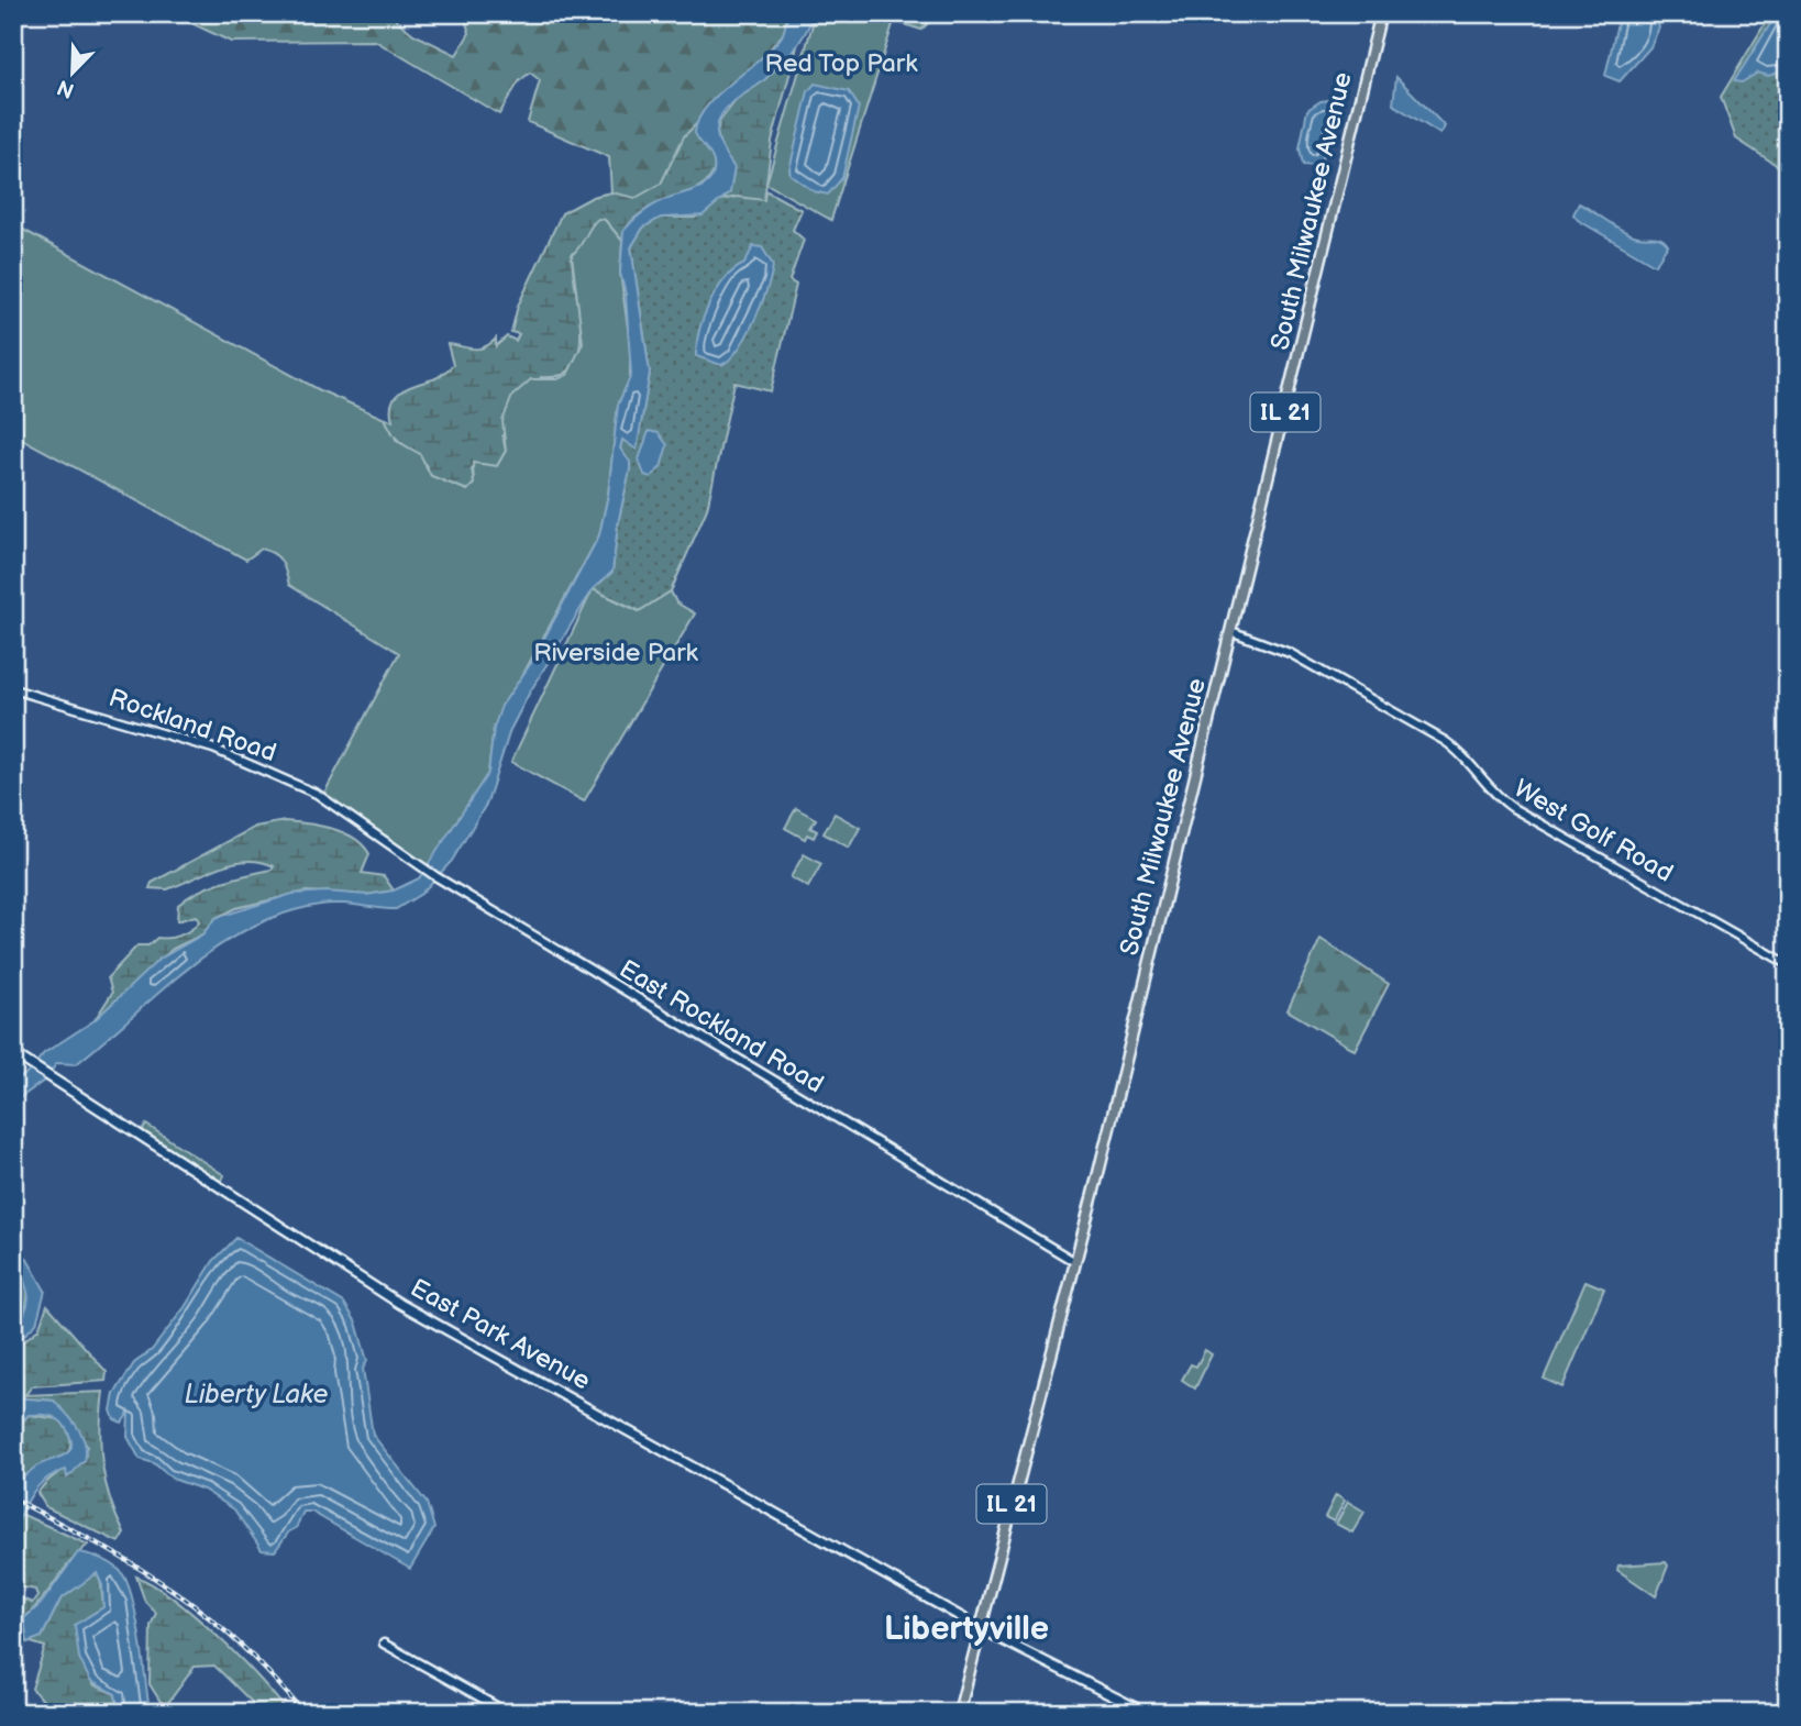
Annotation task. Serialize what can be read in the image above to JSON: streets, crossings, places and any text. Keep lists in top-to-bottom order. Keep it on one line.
{"streets":{"main road":["South Milwaukee Avenue","IL 21","East Park Avenue"],"street":["Rockland Road","West Golf Road","East Rockland Road"]},"crossings":[["South Milwaukee Avenue","IL 21"],["South Milwaukee Avenue","West Golf Road"],["South Milwaukee Avenue","East Rockland Road"],["South Milwaukee Avenue","East Park Avenue"],["IL 21","East Park Avenue"],["Rockland Road","East Rockland Road"]],"districts":["Libertyville"],"water":["Liberty Lake"],"parks":["Red Top Park","Riverside Park"],"north":"bottom left"}
